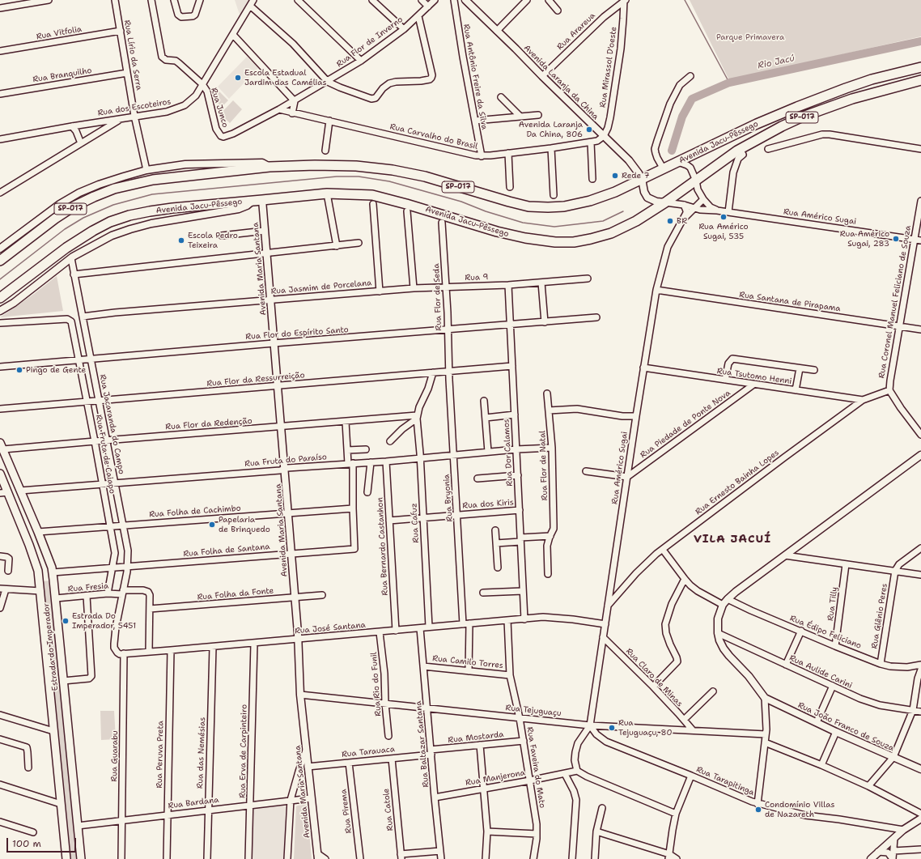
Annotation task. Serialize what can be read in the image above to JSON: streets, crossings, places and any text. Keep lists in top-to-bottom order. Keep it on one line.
{"streets":{"highway":["SP-017","Avenida Jacu-Pêssego"],"main road":["Estrada do Imperador"],"street":["Rua Arareua","Rua Vitfolia","Rua Flor de Inverno","Rua Lírio da Serra","Rua Mirassol D'oeste","Rua Branquilho","Rua Antônio Freire da Silva","Avenida Laranja da China","Rua dos Escoteiros","Rua Junco","Rua Carvalho do Brasil","Rua Américo Sugai","Avenida Maria Santana","Rua 9","Rua Jasmim de Porcelana","Rua Flor de Seda","Rua Santana de Pirapama","Rua Coronel Manuel Feliciano de Souza","Rua Flor do Espírito Santo","Rua Tsutomo Henni","Rua Flor da Ressurreição","Rua Jacaranda do Campo","Rua Flor da Redenção","Rua Piedade de Ponte Nova","Rua Dor Calamos","Rua Fruta de Caiapo","Rua Fruta do Paraíso","Rua Flor de Natal","Rua Ernesto Bainha Lopes","Rua Bryonia","Rua dos Kiris","Rua Folha de Cachimbo","Rua Cafuz","Rua Bernardo Castanhon","Rua Folha de Santana","Rua Fresia","Rua Folha da Fonte","Rua Tilly","Rua Glênio Peres","Rua José Santana","Rua Édipo Feliciano","Rua Camilo Torres","Rua Aulide Carini","Rua Claro de Minas","Rua Rio do Funil","Rua Tejuguaçu","Rua João Franco de Souza","Rua Mostarda","Rua Baltazar Santana","Rua Erva de Carpinteiro","Rua Tarauaca","Rua das Nemésias","Rua Peruva Preta","Rua Guarabu","Rua Faveira do Mato","Rua Manjerona","Rua Tarapitinga","Rua Bardana","Rua Catole","Rua Pirema"]},"crossings":[["Rua Arareua","Rua Mirassol D'oeste"],["Rua Arareua","Avenida Laranja da China"],["Rua Vitfolia","Rua Lírio da Serra"],["Rua Flor de Inverno","Rua Junco"],["Rua Flor de Inverno","Rua Carvalho do Brasil"],["Rua Lírio da Serra","Rua Branquilho"],["Rua Lírio da Serra","Rua dos Escoteiros"],["Rua Mirassol D'oeste","Avenida Laranja da China"],["Rua Mirassol D'oeste","Rua Carvalho do Brasil"],["Rua Antônio Freire da Silva","Rua Carvalho do Brasil"],["Avenida Laranja da China","Rua Carvalho do Brasil"],["Avenida Laranja da China","Avenida Jacu-Pêssego"],["Avenida Laranja da China","Rua Américo Sugai"],["Rua dos Escoteiros","Rua Junco"],["Avenida Jacu-Pêssego","Rua Américo Sugai"],["Avenida Jacu-Pêssego","Avenida Maria Santana"],["Rua Américo Sugai","Rua Santana de Pirapama"],["Rua Américo Sugai","Rua Coronel Manuel Feliciano de Souza"],["Rua Américo Sugai","Rua Tsutomo Henni"],["Rua Américo Sugai","Rua Piedade de Ponte Nova"],["Rua Américo Sugai","Rua Ernesto Bainha Lopes"],["Rua Américo Sugai","Rua José Santana"],["Rua Américo Sugai","Rua Claro de Minas"],["Rua Américo Sugai","Rua Tejuguaçu"],["Rua Américo Sugai","Rua Tarapitinga"],["Avenida Maria Santana","Rua Jasmim de Porcelana"],["Avenida Maria Santana","Rua Flor do Espírito Santo"],["Avenida Maria Santana","Rua Flor da Ressurreição"],["Avenida Maria Santana","Rua Flor da Redenção"],["Avenida Maria Santana","Rua Fruta do Paraíso"],["Avenida Maria Santana","Rua Folha de Cachimbo"],["Avenida Maria Santana","Rua Folha de Santana"],["Avenida Maria Santana","Rua Folha da Fonte"],["Avenida Maria Santana","Rua José Santana"],["Avenida Maria Santana","Rua Tejuguaçu"],["Avenida Maria Santana","Rua Tarauaca"],["Avenida Maria Santana","Rua Bardana"],["Rua 9","Rua Jasmim de Porcelana"],["Rua 9","Rua Flor de Seda"],["Rua 9","Rua Dor Calamos"],["Rua Jasmim de Porcelana","Rua Flor de Seda"],["Rua Jasmim de Porcelana","Rua Jacaranda do Campo"],["Rua Flor de Seda","Rua Flor do Espírito Santo"],["Rua Flor de Seda","Rua Flor da Ressurreição"],["Rua Flor de Seda","Rua Bryonia"],["Rua Santana de Pirapama","Rua Coronel Manuel Feliciano de Souza"],["Rua Coronel Manuel Feliciano de Souza","Rua Ernesto Bainha Lopes"],["Rua Flor do Espírito Santo","Rua Jacaranda do Campo"],["Rua Flor do Espírito Santo","Rua Dor Calamos"],["Rua Flor do Espírito Santo","Rua Fruta de Caiapo"],["Rua Tsutomo Henni","Rua Piedade de Ponte Nova"],["Rua Tsutomo Henni","Rua Ernesto Bainha Lopes"],["Rua Flor da Ressurreição","Rua Jacaranda do Campo"],["Rua Flor da Ressurreição","Rua Dor Calamos"],["Rua Flor da Ressurreição","Rua Fruta de Caiapo"],["Rua Flor da Ressurreição","Rua Bryonia"],["Rua Jacaranda do Campo","Rua Flor da Redenção"],["Rua Jacaranda do Campo","Rua Fruta do Paraíso"],["Rua Jacaranda do Campo","Rua Folha de Cachimbo"],["Rua Jacaranda do Campo","Rua Folha de Santana"],["Rua Jacaranda do Campo","Rua Fresia"],["Rua Flor da Redenção","Rua Fruta de Caiapo"],["Rua Flor da Redenção","Rua Cafuz"],["Rua Flor da Redenção","Rua Folha de Santana"],["Rua Flor da Redenção","Estrada do Imperador"],["Rua Dor Calamos","Rua Fruta do Paraíso"],["Rua Dor Calamos","Rua dos Kiris"],["Rua Dor Calamos","Rua José Santana"],["Rua Fruta de Caiapo","Rua Fruta do Paraíso"],["Rua Fruta de Caiapo","Rua Folha de Cachimbo"],["Rua Fruta de Caiapo","Rua Folha de Santana"],["Rua Fruta de Caiapo","Rua Fresia"],["Rua Fruta do Paraíso","Rua Flor de Natal"],["Rua Fruta do Paraíso","Rua Bryonia"],["Rua Fruta do Paraíso","Rua Cafuz"],["Rua Fruta do Paraíso","Rua Bernardo Castanhon"],["Rua Fruta do Paraíso","Rua Folha de Santana"],["Rua Fruta do Paraíso","Estrada do Imperador"],["Rua Bryonia","Rua dos Kiris"],["Rua Bryonia","Rua José Santana"],["Rua dos Kiris","Rua Cafuz"],["Rua dos Kiris","Rua Bernardo Castanhon"],["Rua Folha de Cachimbo","Rua Folha de Santana"],["Rua Folha de Cachimbo","Estrada do Imperador"],["Rua Cafuz","Rua José Santana"],["Rua Bernardo Castanhon","Rua José Santana"],["Rua Folha de Santana","Estrada do Imperador"],["Rua Fresia","Rua Folha da Fonte"],["Rua Fresia","Estrada do Imperador"],["Rua Tilly","Rua Édipo Feliciano"],["Rua Glênio Peres","Rua Édipo Feliciano"],["Rua José Santana","Rua Rio do Funil"],["Rua José Santana","Rua Baltazar Santana"],["Rua José Santana","Rua Erva de Carpinteiro"],["Rua José Santana","Rua das Nemésias"],["Rua José Santana","Rua Peruva Preta"],["Rua José Santana","Rua Guarabu"],["Rua José Santana","Rua Faveira do Mato"],["Estrada do Imperador","Rua Bardana"],["Rua Camilo Torres","Rua Baltazar Santana"],["Rua Camilo Torres","Rua Faveira do Mato"],["Rua Claro de Minas","Rua Tejuguaçu"],["Rua Rio do Funil","Rua Tejuguaçu"],["Rua Tejuguaçu","Rua Baltazar Santana"],["Rua Tejuguaçu","Rua Faveira do Mato"],["Rua Tejuguaçu","Rua Tarapitinga"],["Rua Mostarda","Rua Baltazar Santana"],["Rua Mostarda","Rua Tarauaca"],["Rua Mostarda","Rua Faveira do Mato"],["Rua Baltazar Santana","Rua Tarauaca"],["Rua Baltazar Santana","Rua Manjerona"],["Rua Erva de Carpinteiro","Rua Bardana"],["Rua Tarauaca","Rua Catole"],["Rua Tarauaca","Rua Pirema"],["Rua das Nemésias","Rua Bardana"],["Rua Peruva Preta","Rua Bardana"],["Rua Guarabu","Rua Bardana"],["Rua Faveira do Mato","Rua Manjerona"]],"districts":["VILA JACUÍ"],"water":["Rio Jacú"],"parks":["Parque Primavera"],"places":["Escola Estadual Jardim das Camélias","Avenida Laranja Da China, 806","Rede 7","Rua Américo Sugai, 535","BR","Rua Américo Sugai, 283","Escola Pedro Teixeira","Pingo de Gente","Papelaria de Brinquedo","Estrada Do Imperador, 5451","Rua Tejuguaçu, 80","Condomínio Villas de Nazareth"],"scale_bar":"100 m"}
